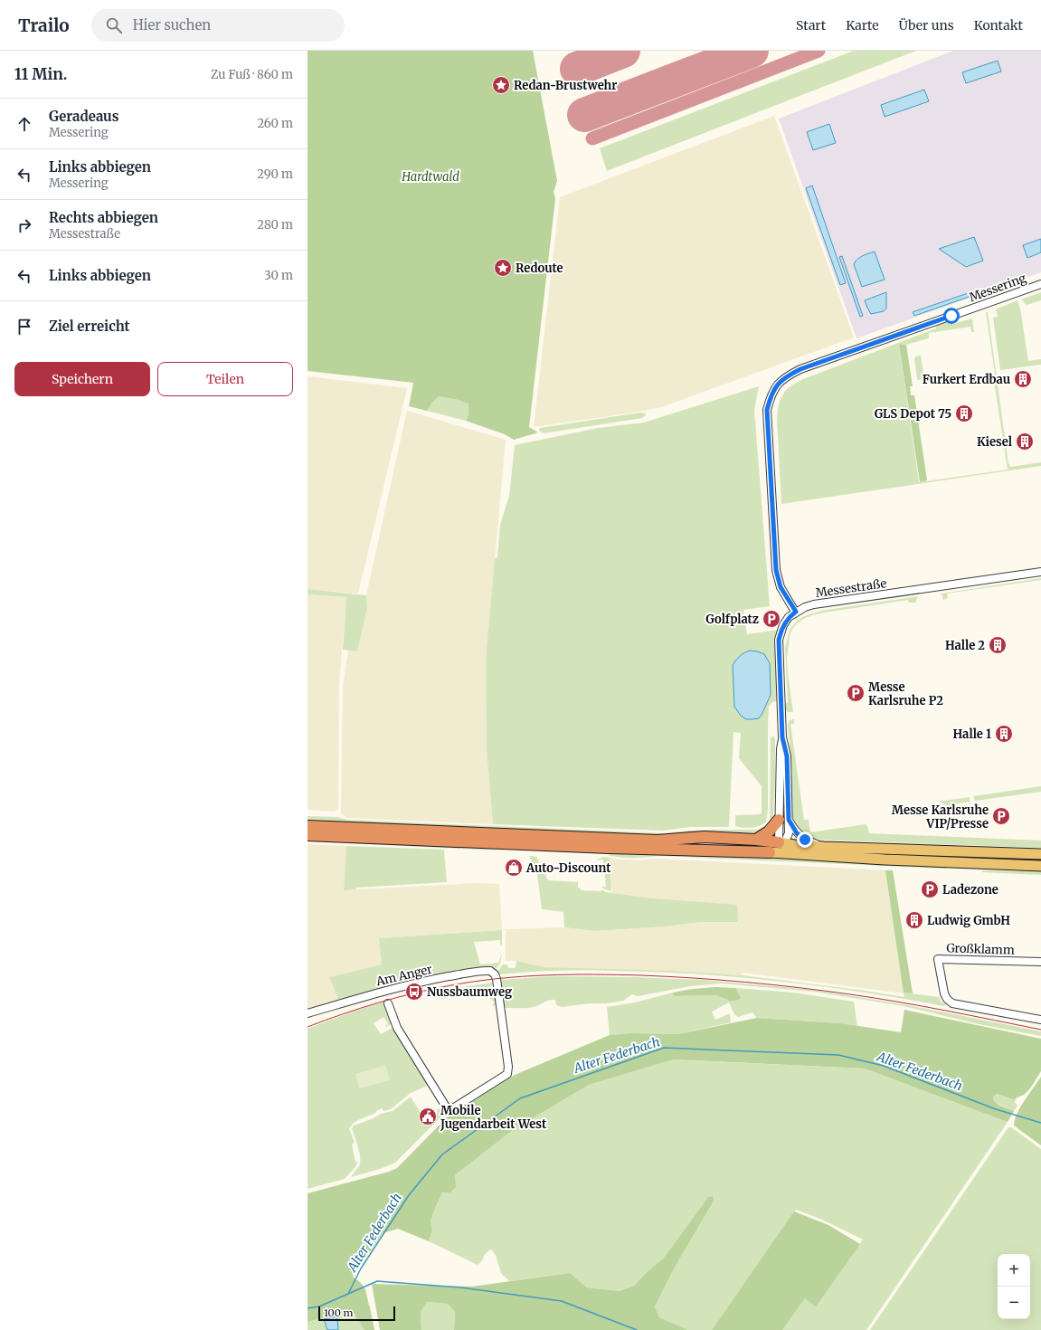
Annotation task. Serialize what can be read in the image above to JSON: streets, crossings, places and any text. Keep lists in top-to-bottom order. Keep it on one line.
{"streets":{"street":["Messering","Messestraße","Großklamm","Am Anger"]},"crossings":[["Messering","Messestraße"]],"water":["Alter Federbach"],"parks":["Hardtwald"],"places":{"place":["Redan-Brustwehr","Redoute"],"building":["Furkert Erdbau","GLS Depot 75","Kiesel","Halle 2","Halle 1","Ludwig GmbH"],"parking":["Golfplatz","Messe Karlsruhe P2","Messe Karlsruhe VIP/Presse","Ladezone"],"shop":["Auto-Discount"],"bus stop":["Nussbaumweg"],"public building":["Mobile Jugendarbeit West"]},"scale_bar":"100 m","page":{"header":"Trailo","search":"Hier suchen","nav":["Start","Karte","Über uns","Kontakt"],"heading":["11 Min.","Zu Fuß · 860 m"],"list":[["Geradeaus","Messering","260 m"],["Links abbiegen","Messering","290 m"],["Rechts abbiegen","Messestraße","280 m"],["Links abbiegen","30 m"],"Ziel erreicht"],"buttons":["Speichern","Teilen"],"map_buttons":["+","−"],"scale":"100 m"}}
